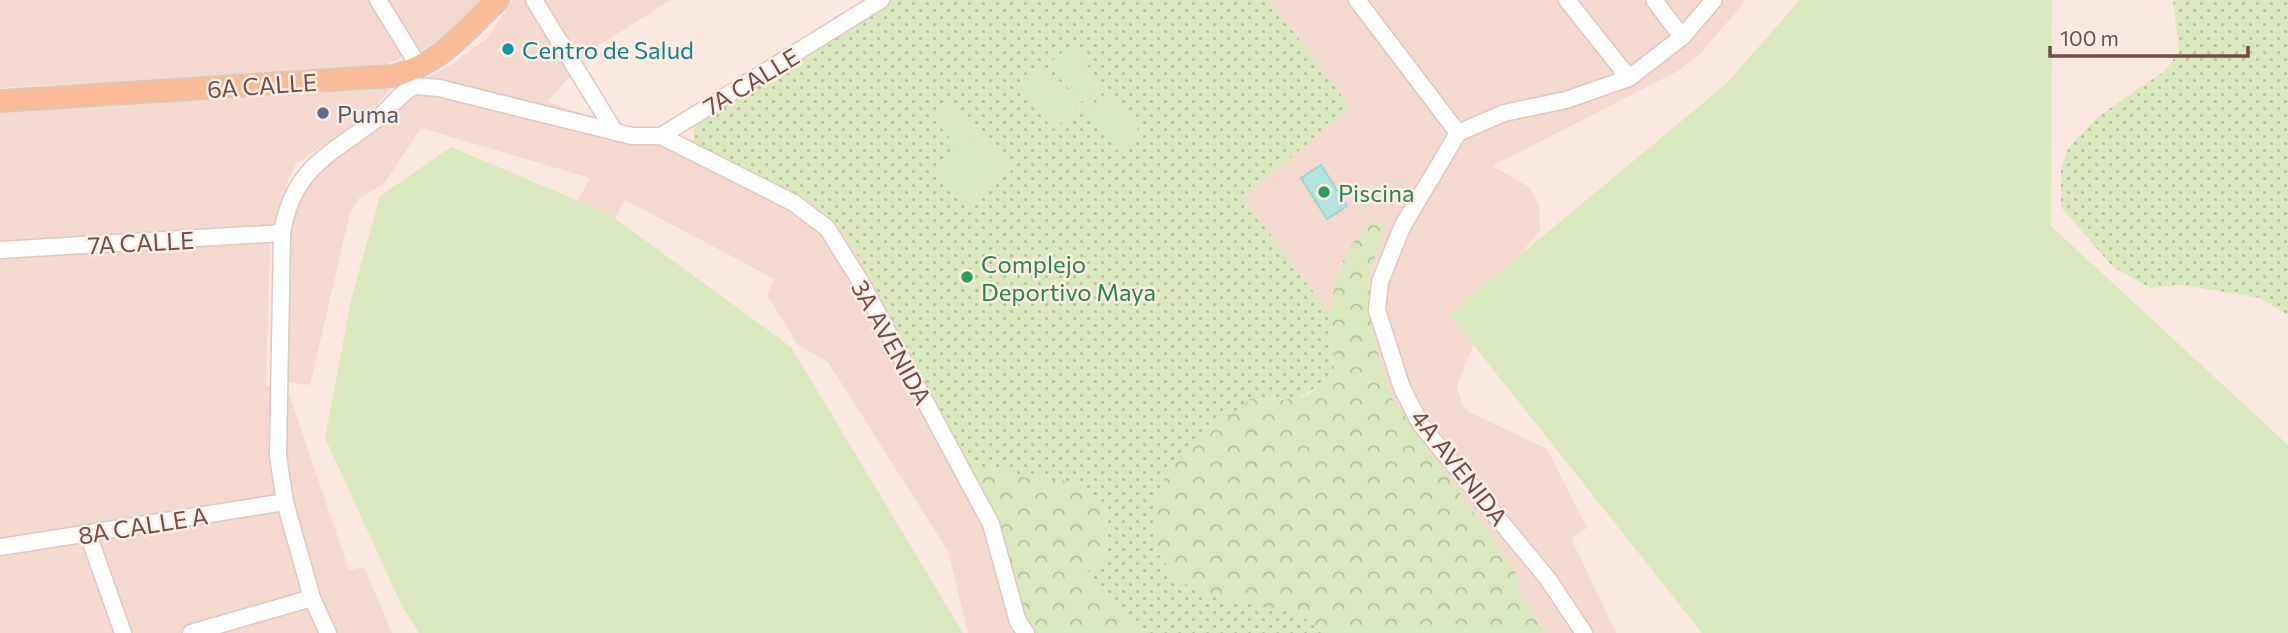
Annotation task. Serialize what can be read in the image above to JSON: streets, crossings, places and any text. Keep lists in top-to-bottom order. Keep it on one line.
{"streets":{"main road":["6A CALLE"],"street":["7A CALLE","3A AVENIDA","4A AVENIDA","8A CALLE A"]},"crossings":[["7A CALLE","3A AVENIDA"]],"places":["Centro de Salud","Puma","Piscina","Complejo Deportivo Maya"],"scale_bar":"100 m"}
